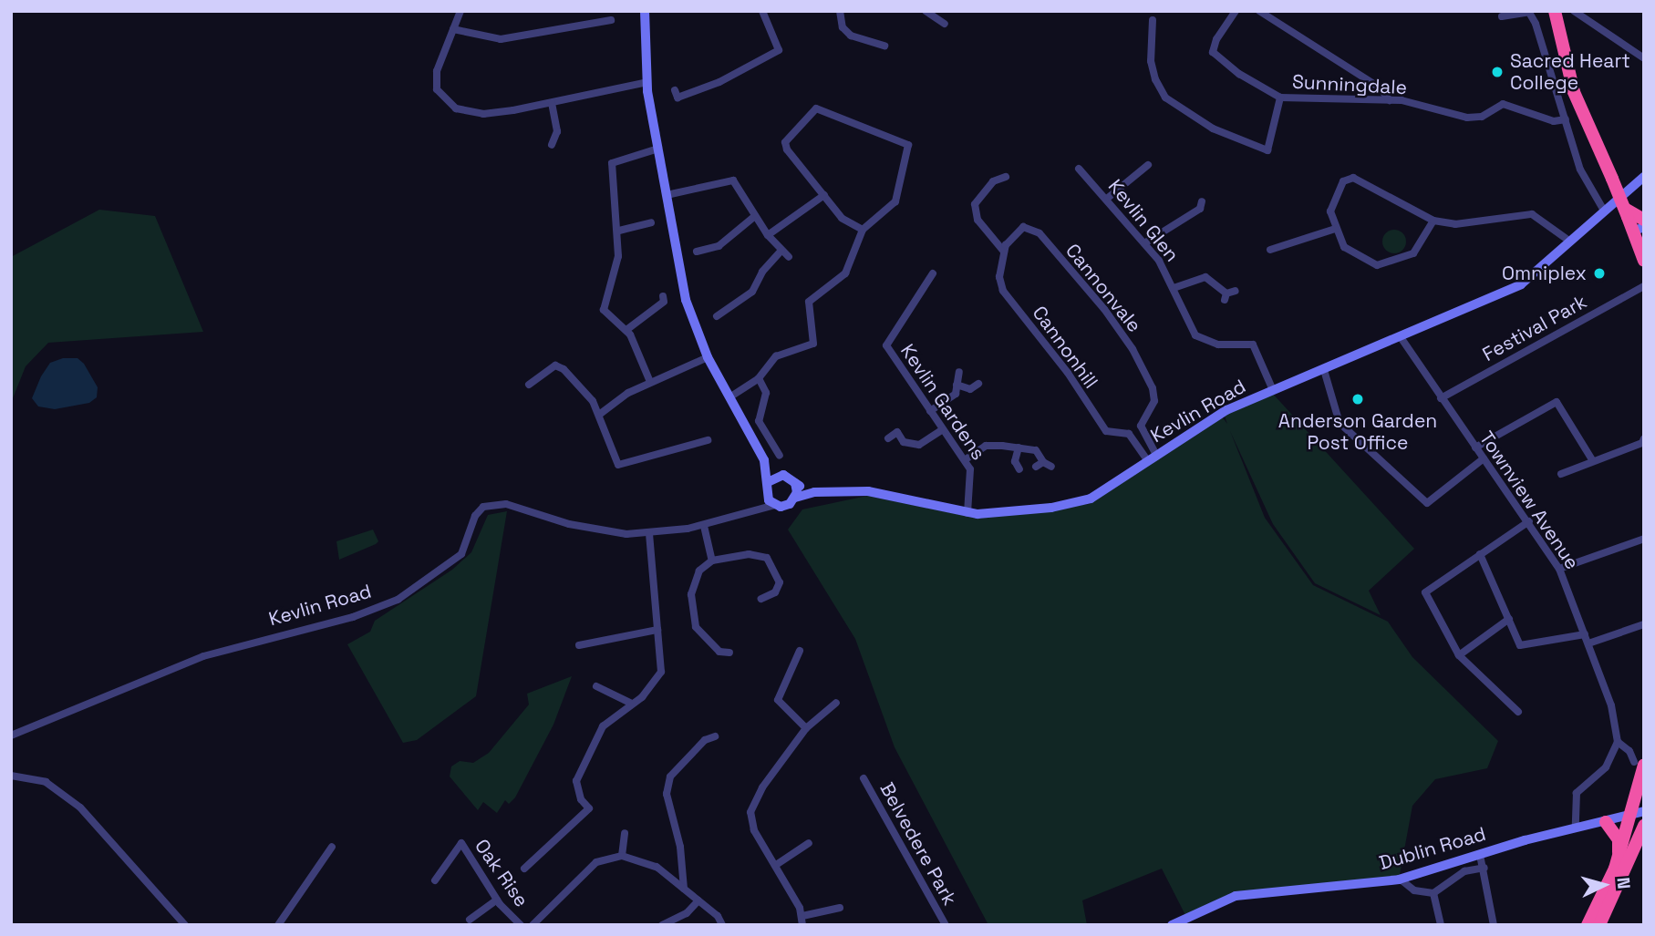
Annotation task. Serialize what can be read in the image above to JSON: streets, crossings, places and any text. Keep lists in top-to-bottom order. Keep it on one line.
{"streets":{"street":["Sunningdale","Kevlin Glen","Cannonvale","Festival Park","Cannonhill","Kevlin Gardens","Kevlin Road","Townview Avenue","Belvedere Park","Dublin Road","Oak Rise"]},"crossings":[["Kevlin Glen","Kevlin Road"],["Cannonvale","Cannonhill"],["Cannonvale","Kevlin Road"],["Festival Park","Townview Avenue"],["Cannonhill","Kevlin Road"],["Kevlin Gardens","Kevlin Road"],["Kevlin Road","Townview Avenue"]],"places":["Sacred Heart College","Omniplex","Anderson Garden Post Office"],"north":"right"}
